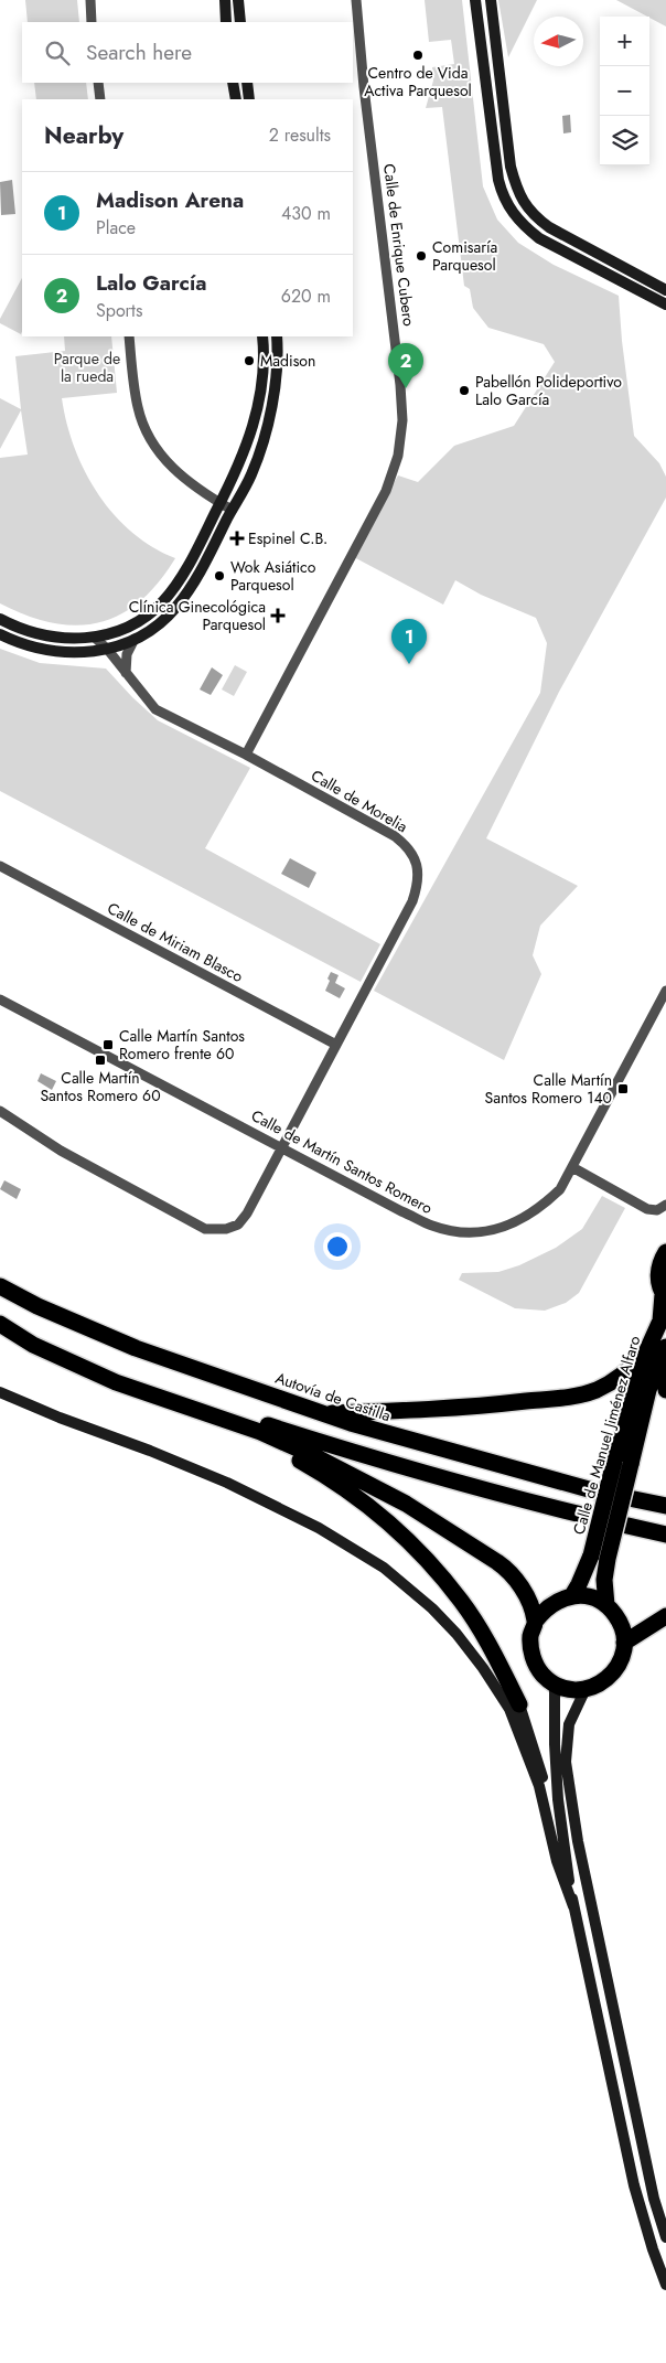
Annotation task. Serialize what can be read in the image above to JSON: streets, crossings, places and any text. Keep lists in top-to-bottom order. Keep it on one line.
{"streets":{"highway":["Autovía de Castilla","Calle de Manuel Jiménez Alfaro"],"street":["Calle de Enrique Cubero","Calle de Morelia","Calle de Miriam Blasco","Calle de Martín Santos Romero"]},"crossings":[["Calle de Enrique Cubero","Calle de Morelia"],["Calle de Morelia","Calle de Miriam Blasco"],["Calle de Morelia","Calle de Martín Santos Romero"]],"parks":["Parque de la rueda"],"places":{"other":["Centro de Vida Activa Parquesol","Comisaría Parquesol","Madison","Pabellón Polideportivo Lalo García","Wok Asiático Parquesol"],"health":["Espinel C.B.","Clínica Ginecológica Parquesol"],"transit":["Calle Martín Santos Romero frente 60","Calle Martín Santos Romero 60","Calle Martín Santos Romero 140"]},"north":"left","page":{"map_buttons":["+","−"],"search":"Search here","heading":["Nearby","2 results"],"list":[{"mark":"1","name":"Madison Arena","note":"Place","value":"430 m"},{"mark":"2","name":"Lalo García","note":"Sports","value":"620 m"}],"pins":["2","1"]}}
